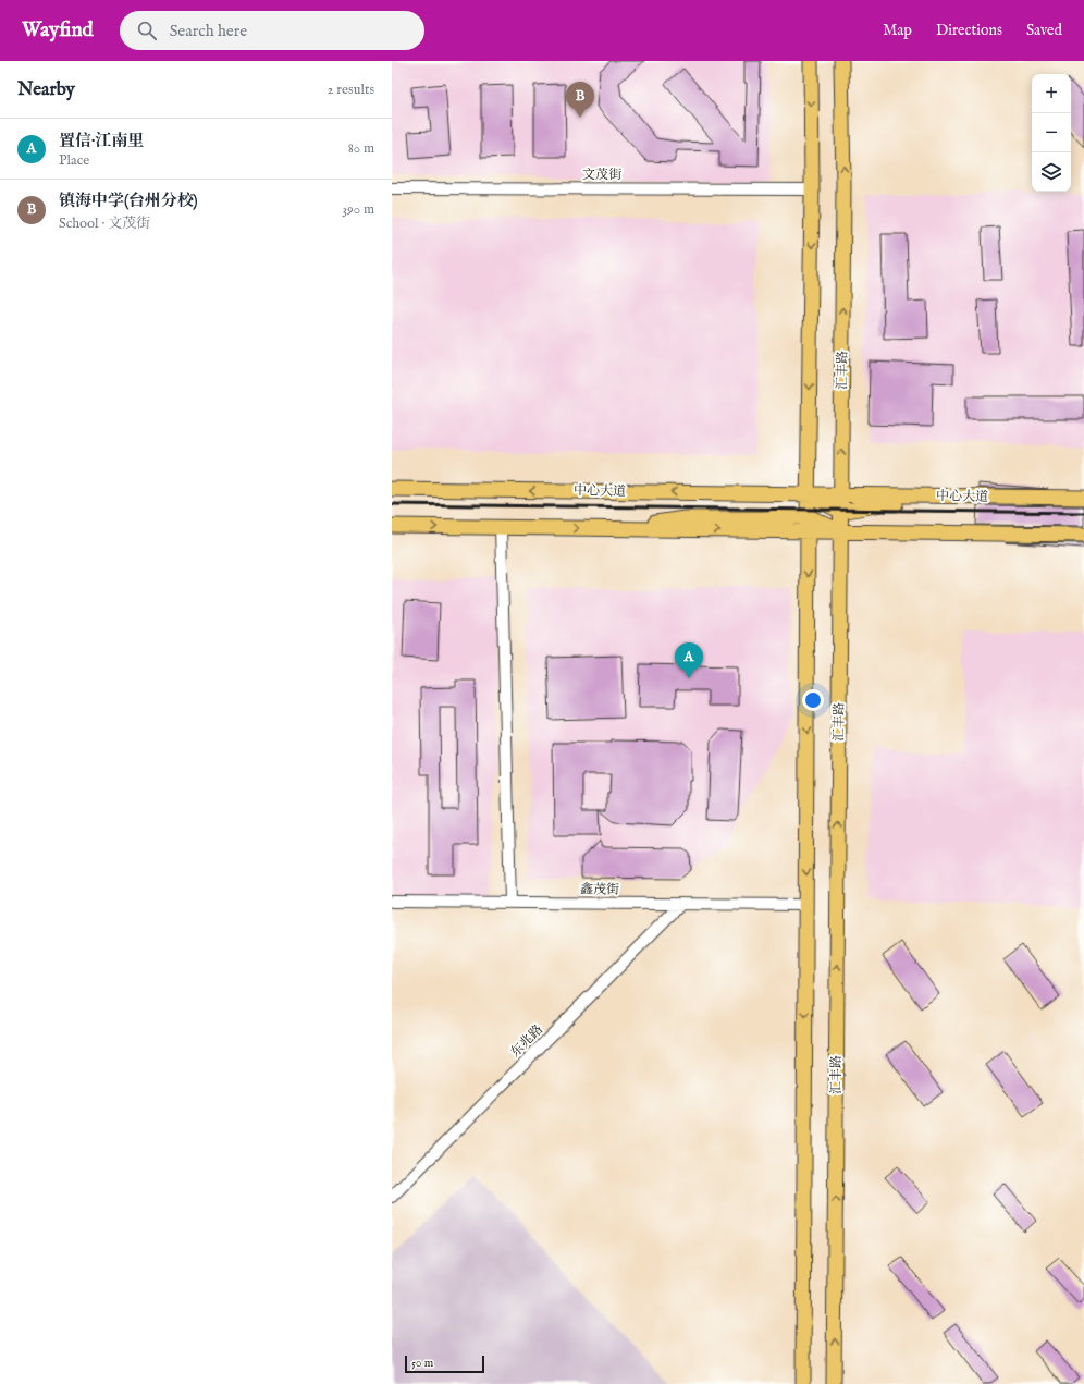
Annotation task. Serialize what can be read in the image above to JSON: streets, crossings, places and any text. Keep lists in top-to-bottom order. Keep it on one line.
{"streets":{"main road":["汇丰路","中心大道"],"street":["文茂街","鑫茂街","东兆路"]},"crossings":[["汇丰路","中心大道"],["鑫茂街","东兆路"]],"scale_bar":"50 m","page":{"header":"Wayfind","search":"Search here","nav":["Map","Directions","Saved"],"heading":["Nearby","2 results"],"map_buttons":["+","−"],"pins":["B","A"],"list":[{"mark":"A","name":"置信·江南里","note":"Place","value":"80 m"},{"mark":"B","name":"镇海中学(台州分校)","note":"School · 文茂街","value":"390 m"}],"scale":"50 m"}}
